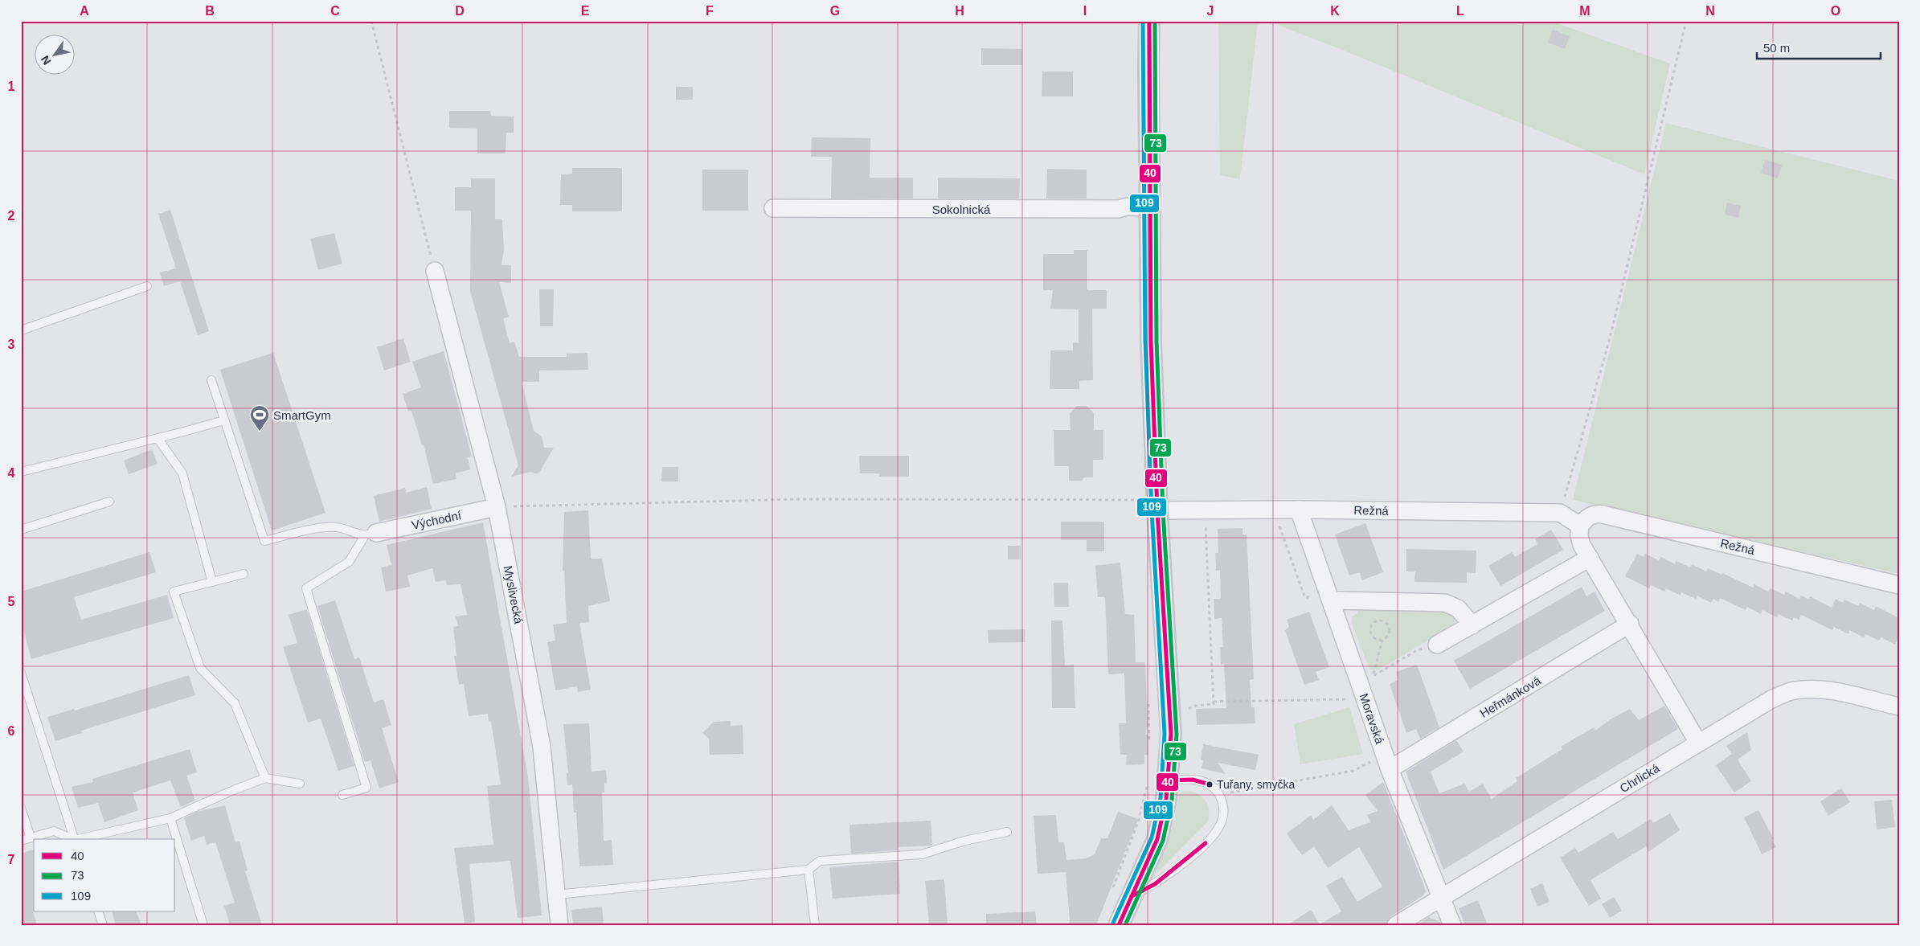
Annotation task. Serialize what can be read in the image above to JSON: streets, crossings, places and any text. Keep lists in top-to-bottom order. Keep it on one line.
{"streets":{"street":["Sokolnická","Režná","Východní","Myslivecká","Heřmánková","Moravská","Chrlická"]},"crossings":[["Režná","Moravská"],["Východní","Myslivecká"],["Heřmánková","Moravská"],["Moravská","Chrlická"]],"places":{"sports":["SmartGym"],"other":["Tuřany, smyčka"]},"lines":["transit line 40","transit line 73","transit line 109"],"legend":["40","73","109"],"scale_bar":"50 m","north":"bottom left","grid":{"columns":["A","B","C","D","E","F","G","H","I","J","K","L","M","N","O"],"rows":["1","2","3","4","5","6","7"]}}
